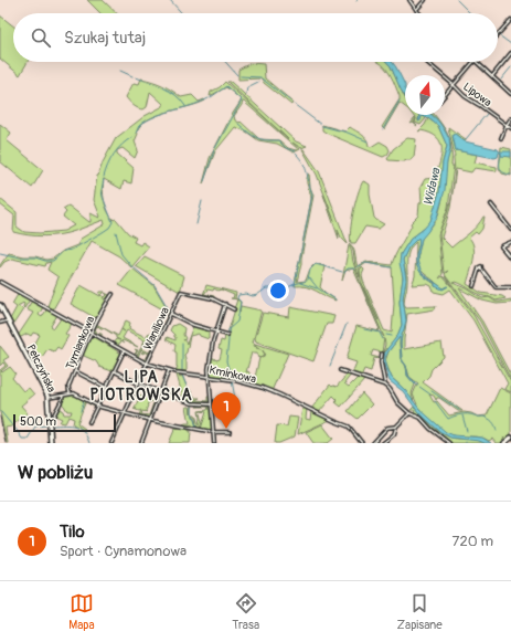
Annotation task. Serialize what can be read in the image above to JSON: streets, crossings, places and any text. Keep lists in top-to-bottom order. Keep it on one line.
{"streets":{"main road":["Pełczyńska"],"street":["Lipowa","Waniliowa","Tymiankowa","Kminkowa"]},"crossings":[["Waniliowa","Kminkowa"],["Tymiankowa","Kminkowa"]],"districts":["LIPA PIOTROWSKA"],"water":["Widawa"],"scale_bar":"500 m","north":"top","page":{"search":"Szukaj tutaj","pins":"1","scale":"500 m","heading":"W pobliżu","list":[{"mark":"1","name":"Tilo","note":"Sport · Cynamonowa","value":"720 m"}],"nav":["Mapa","Trasa","Zapisane"]}}
